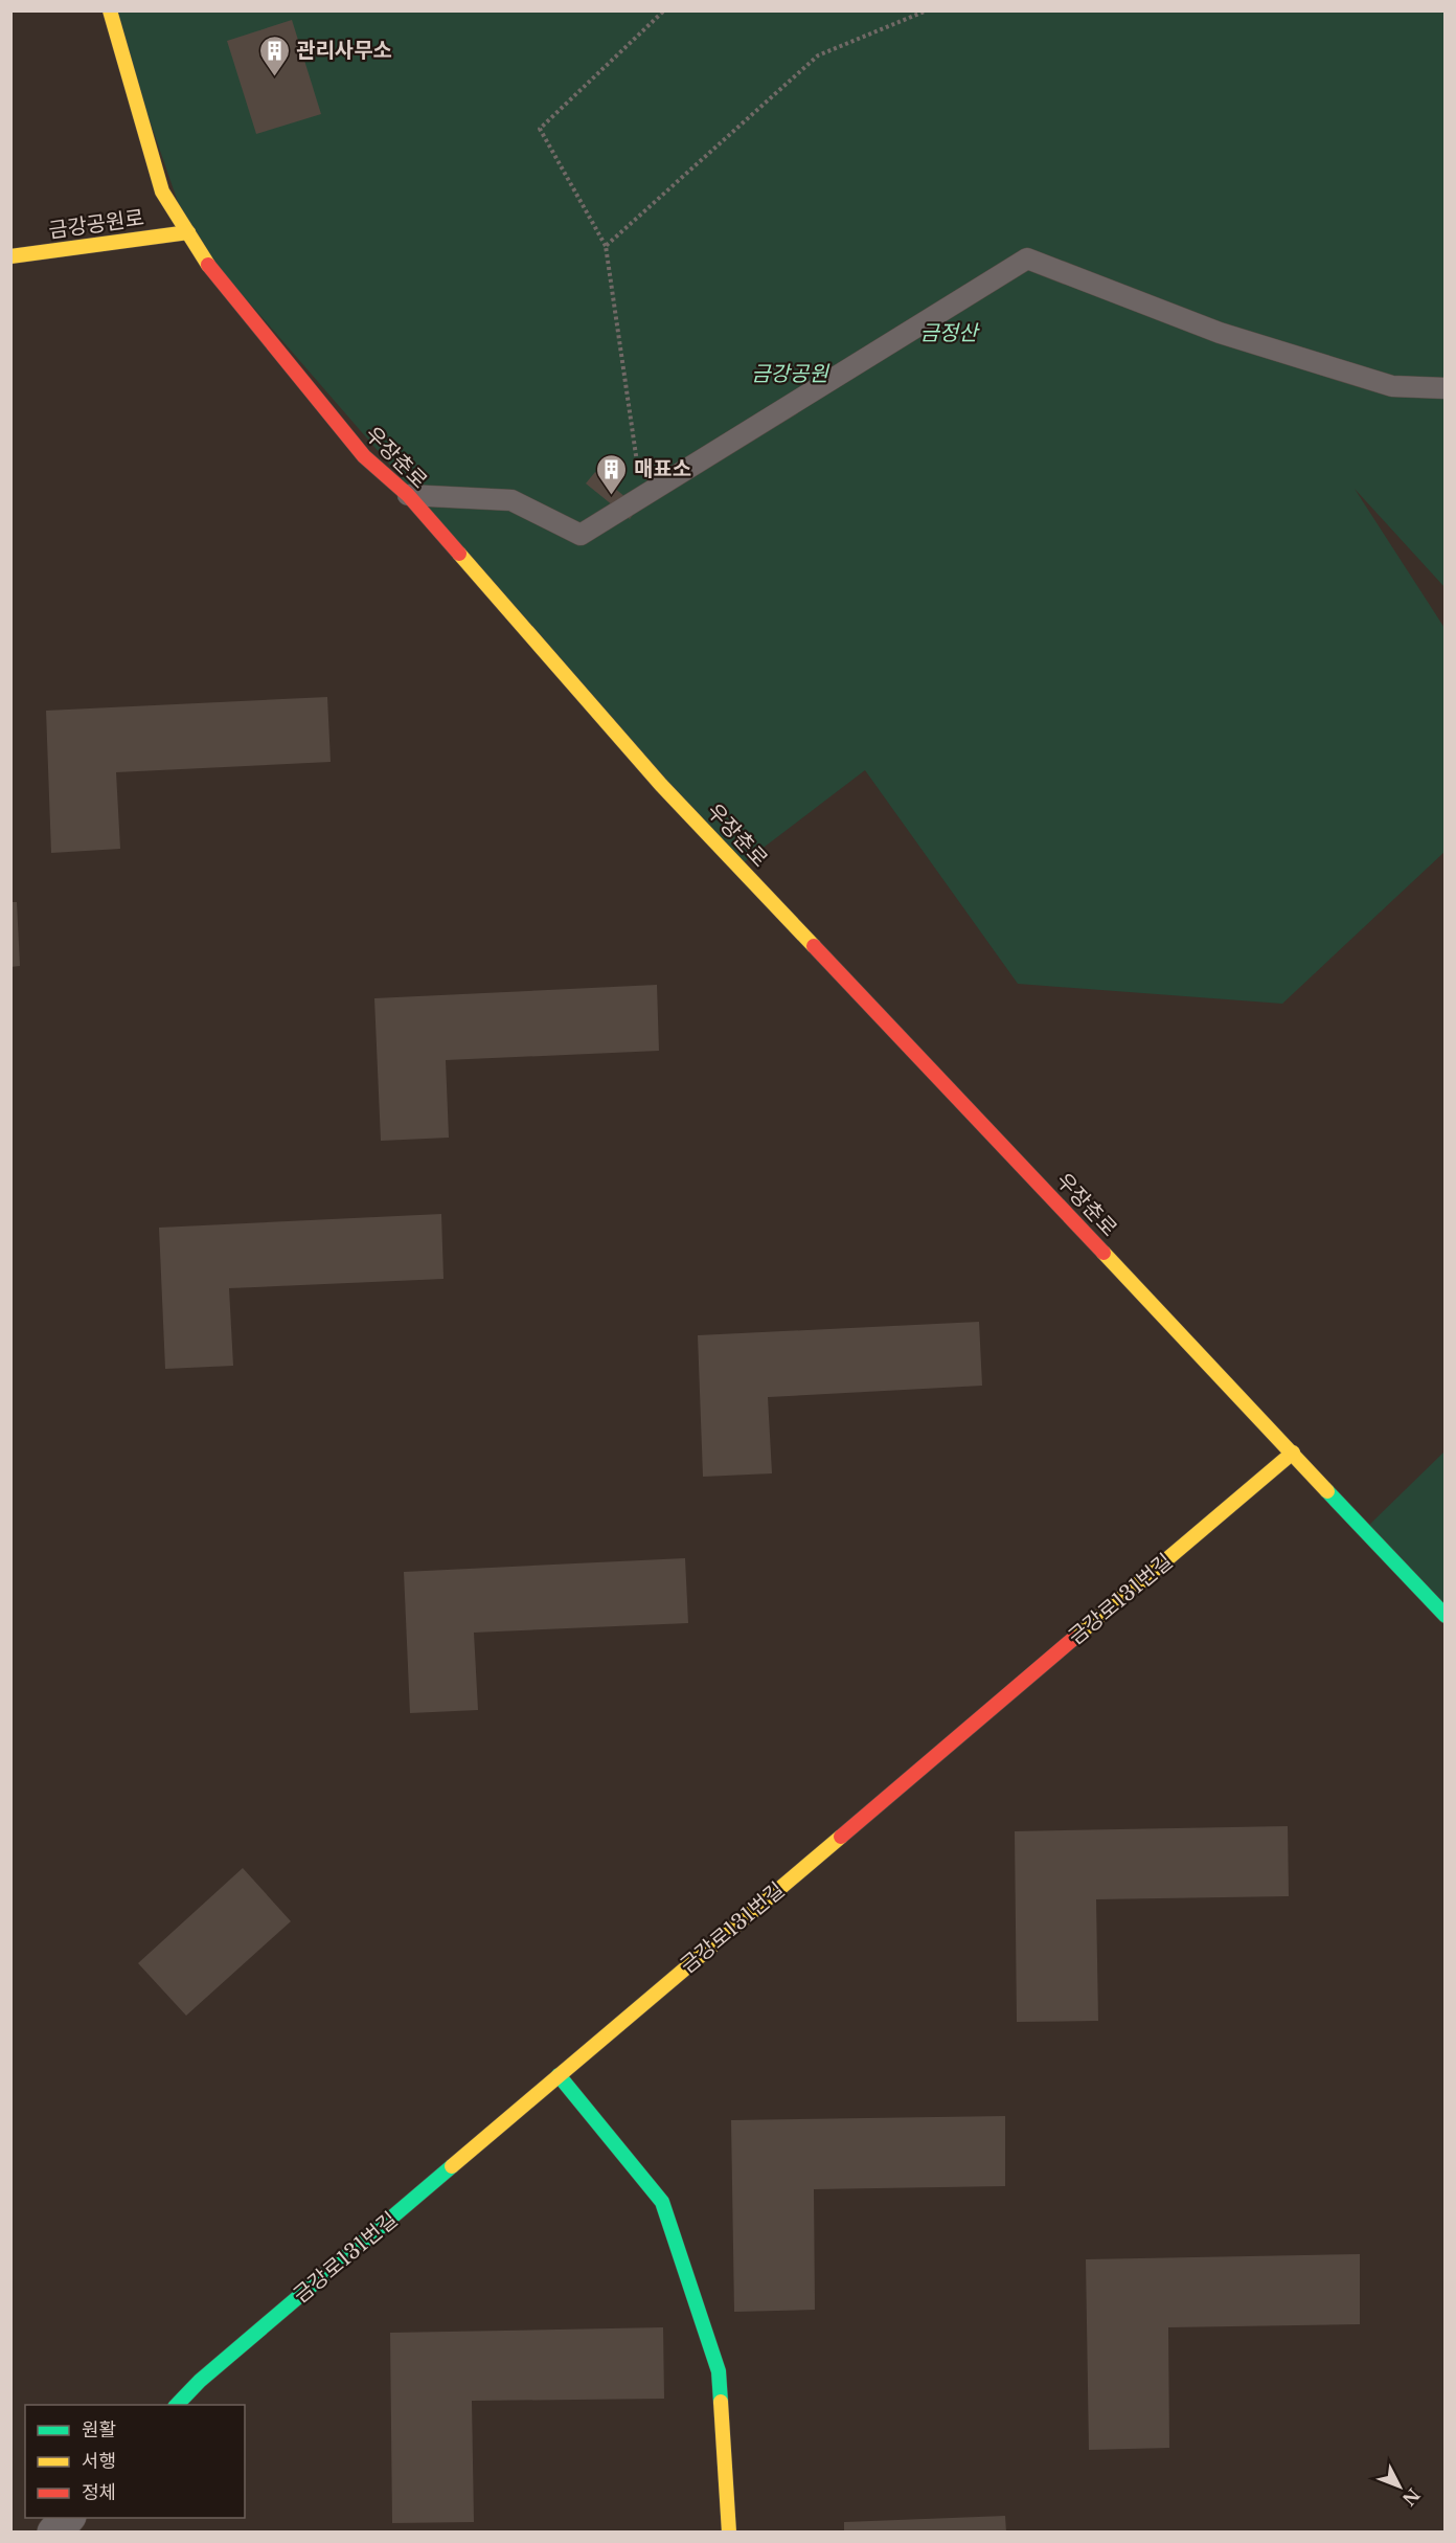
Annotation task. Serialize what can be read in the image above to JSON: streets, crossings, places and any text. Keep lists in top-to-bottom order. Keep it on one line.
{"streets":{"street":["금강공원로","우장춘로","금강로131번길"]},"crossings":[["금강공원로","우장춘로"],["우장춘로","금강로131번길"]],"parks":["금정산","금강공원"],"places":{"building":["관리사무소","매표소"]},"legend":["원활","서행","정체"],"north":"bottom right"}
